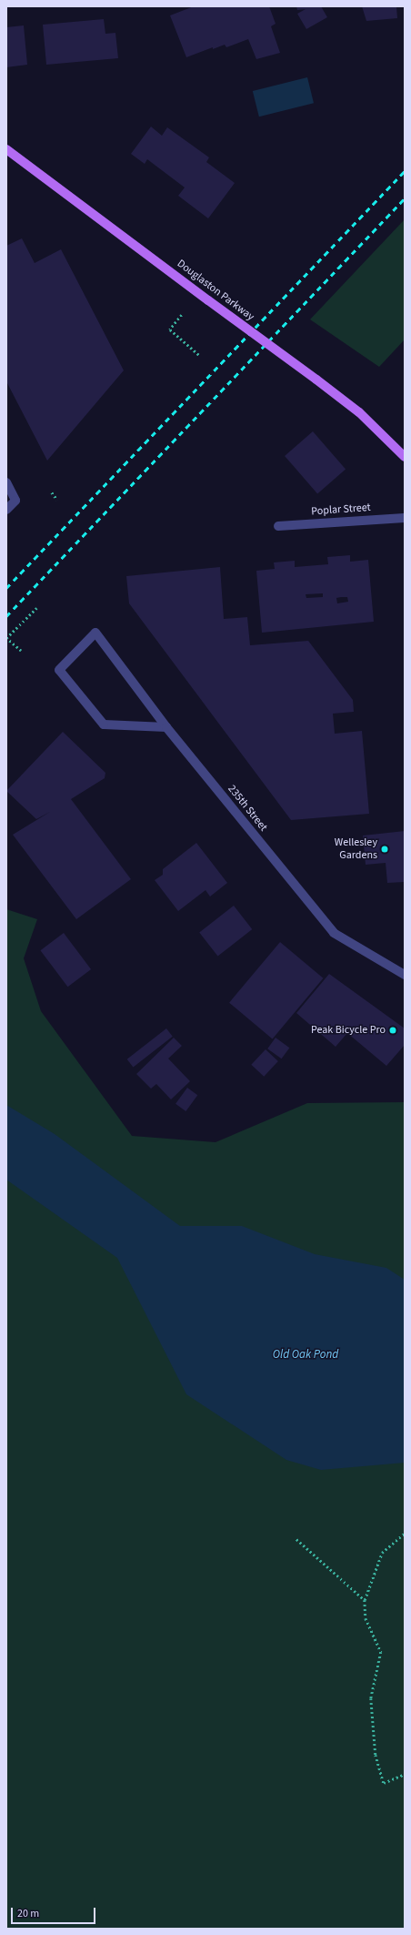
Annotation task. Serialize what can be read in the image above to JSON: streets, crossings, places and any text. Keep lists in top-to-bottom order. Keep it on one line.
{"streets":{"main road":["Douglaston Parkway"],"street":["Poplar Street","235th Street"]},"water":["Old Oak Pond"],"places":["Wellesley Gardens","Peak Bicycle Pro"],"scale_bar":"20 m"}
